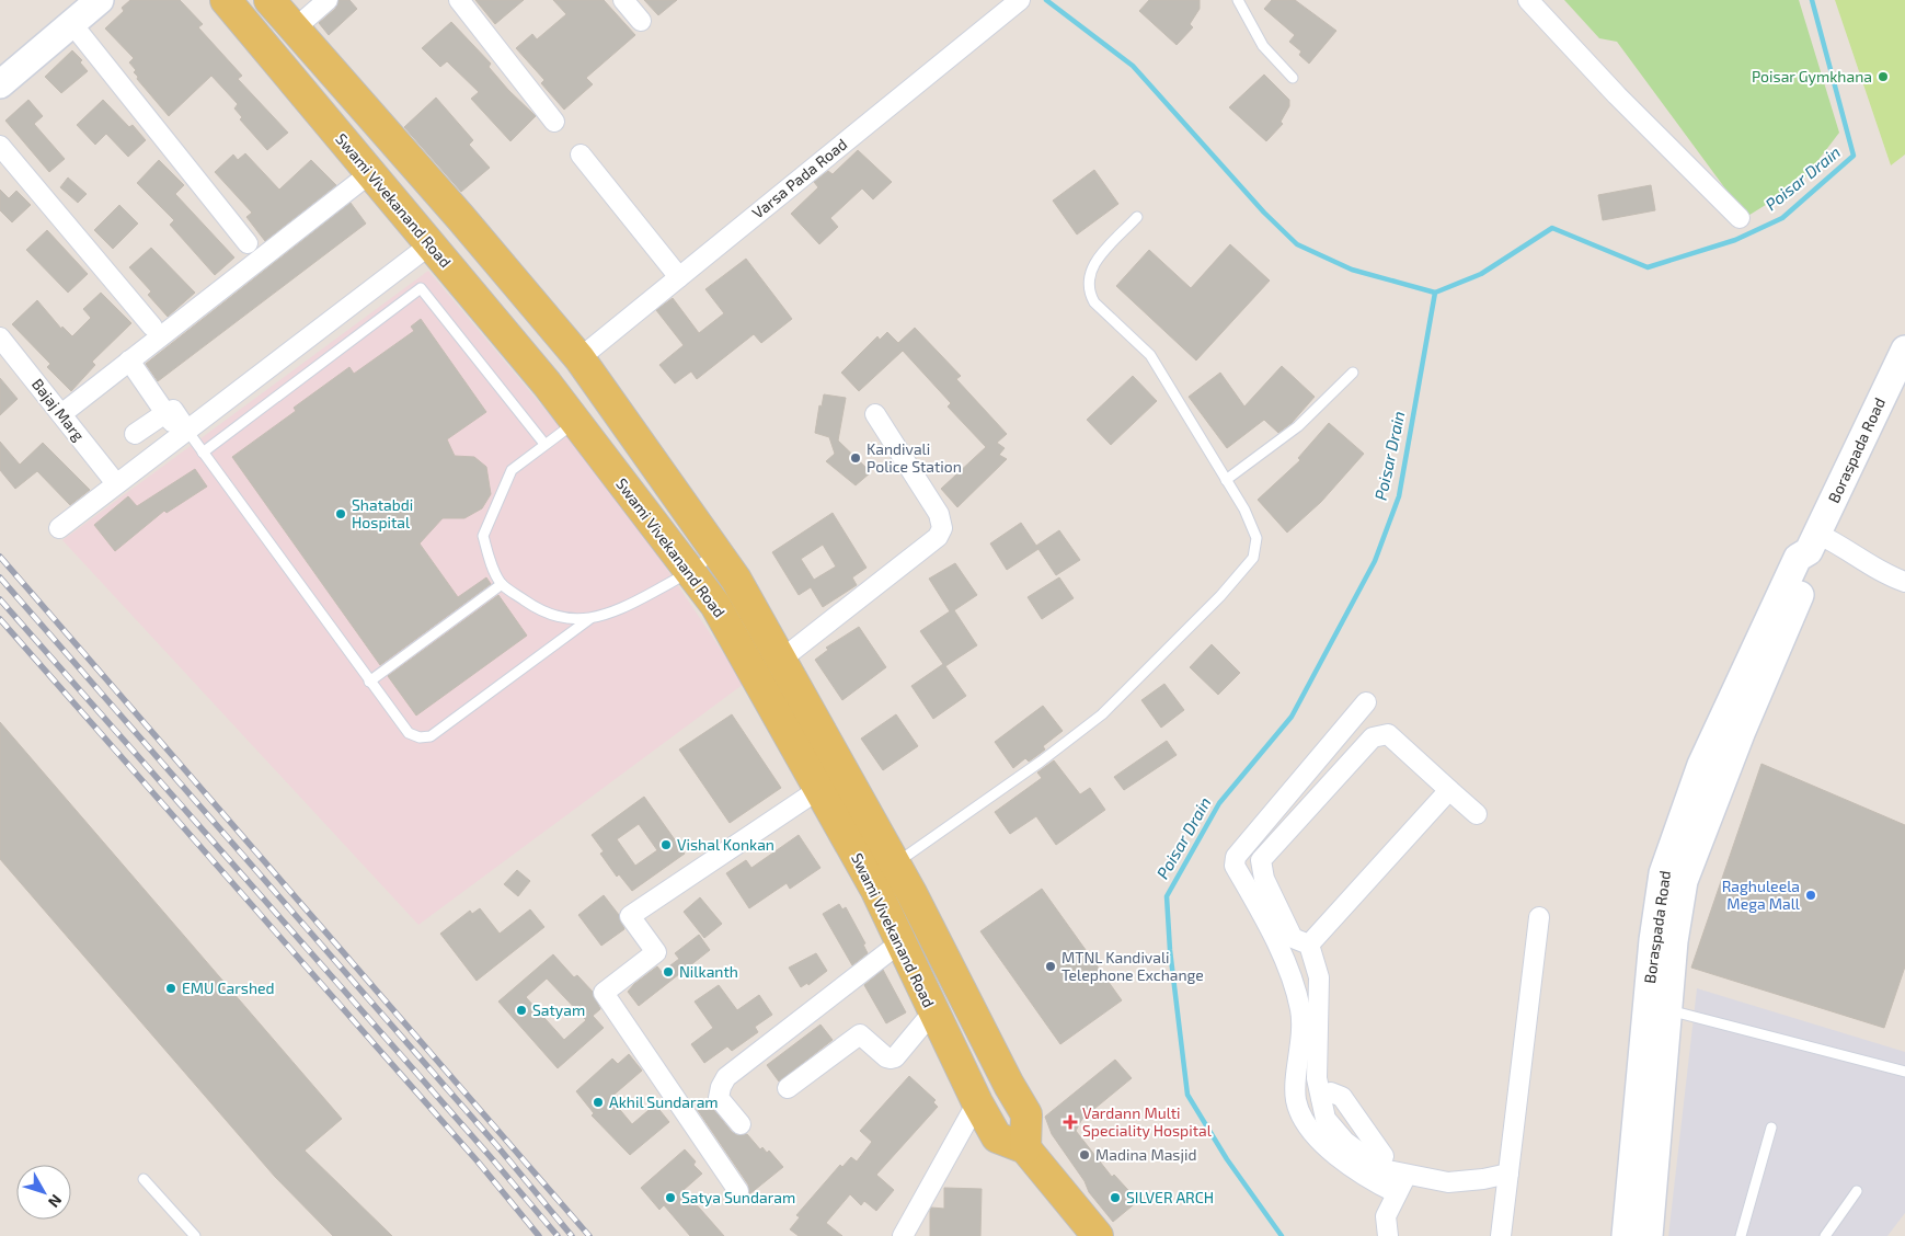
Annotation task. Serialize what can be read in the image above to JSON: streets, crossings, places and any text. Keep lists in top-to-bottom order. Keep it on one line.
{"streets":{"main road":["Swami Vivekanand Road","Boraspada Road"],"street":["Varsa Pada Road","Bajaj Marg"]},"crossings":[["Varsa Pada Road","Swami Vivekanand Road"]],"water":["Poisar Drain"],"places":{"other":["Poisar Gymkhana","Kandivali Police Station","Shatabdi Hospital","Vishal Konkan","Raghuleela Mega Mall","MTNL Kandivali Telephone Exchange","Nilkanth","EMU Carshed","Satyam","Akhil Sundaram","Madina Masjid","Satya Sundaram","SILVER ARCH"],"health":["Vardann Multi Speciality Hospital"]},"north":"bottom right"}
